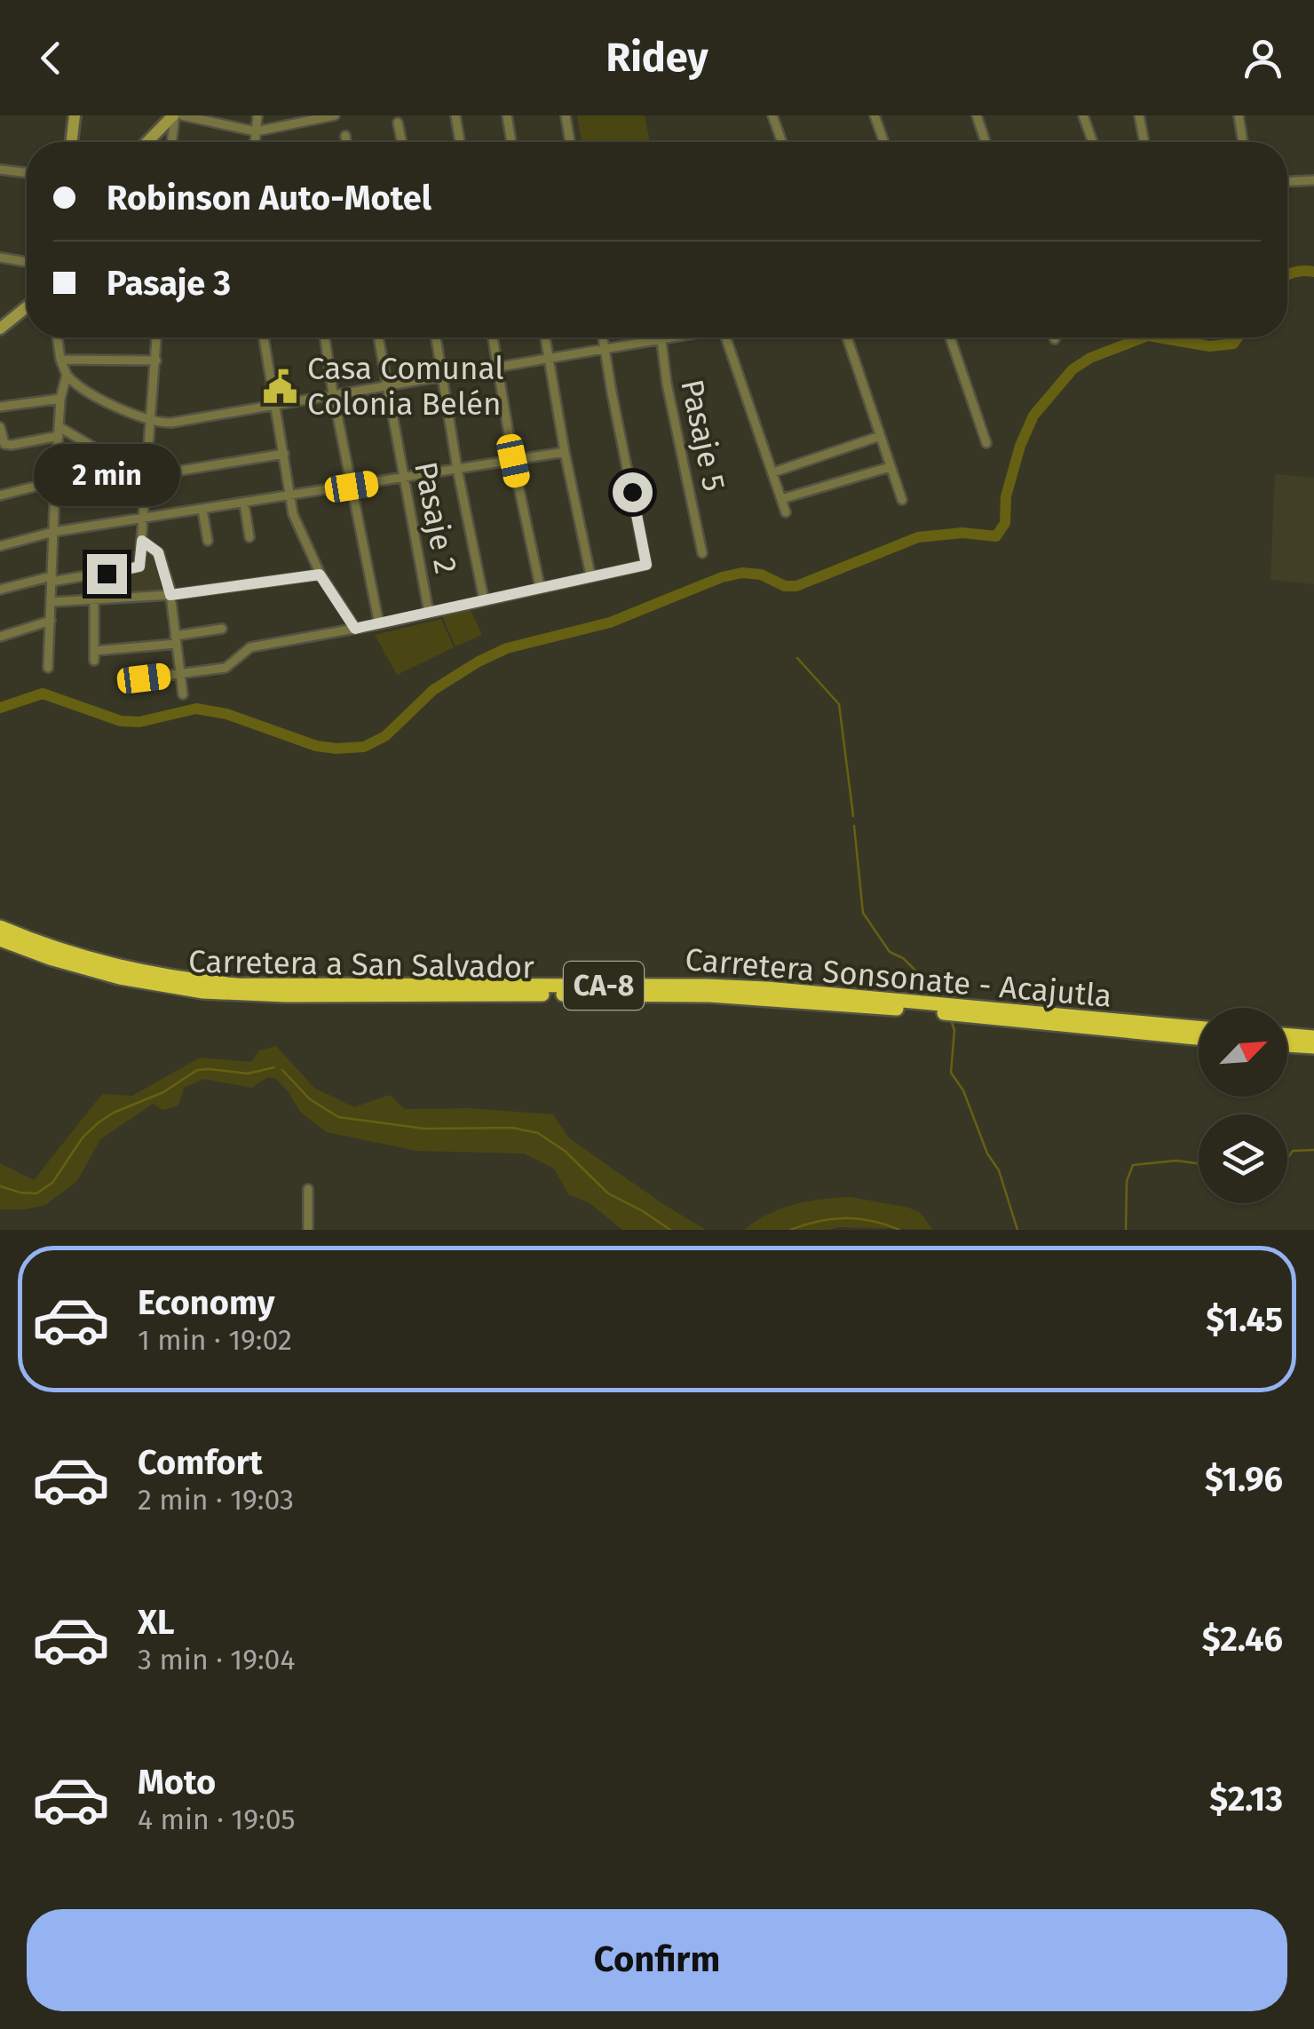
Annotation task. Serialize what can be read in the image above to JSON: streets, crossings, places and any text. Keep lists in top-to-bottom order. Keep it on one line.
{"streets":{"highway":["Carretera a San Salvador","Carretera Sonsonate - Acajutla","CA-8"],"street":["Pasaje 5","Pasaje 2"]},"places":{"public building":["Casa Comunal Colonia Belén"]},"north":"top right","page":{"header":"Ridey","banner":["Robinson Auto-Motel","Pasaje 3"],"bubble":"2 min","list":[{"name":"Economy","note":"1 min · 19:02","value":"$1.45"},{"name":"Comfort","note":"2 min · 19:03","value":"$1.96"},{"name":"XL","note":"3 min · 19:04","value":"$2.46"},{"name":"Moto","note":"4 min · 19:05","value":"$2.13"}],"buttons":"Confirm"}}
